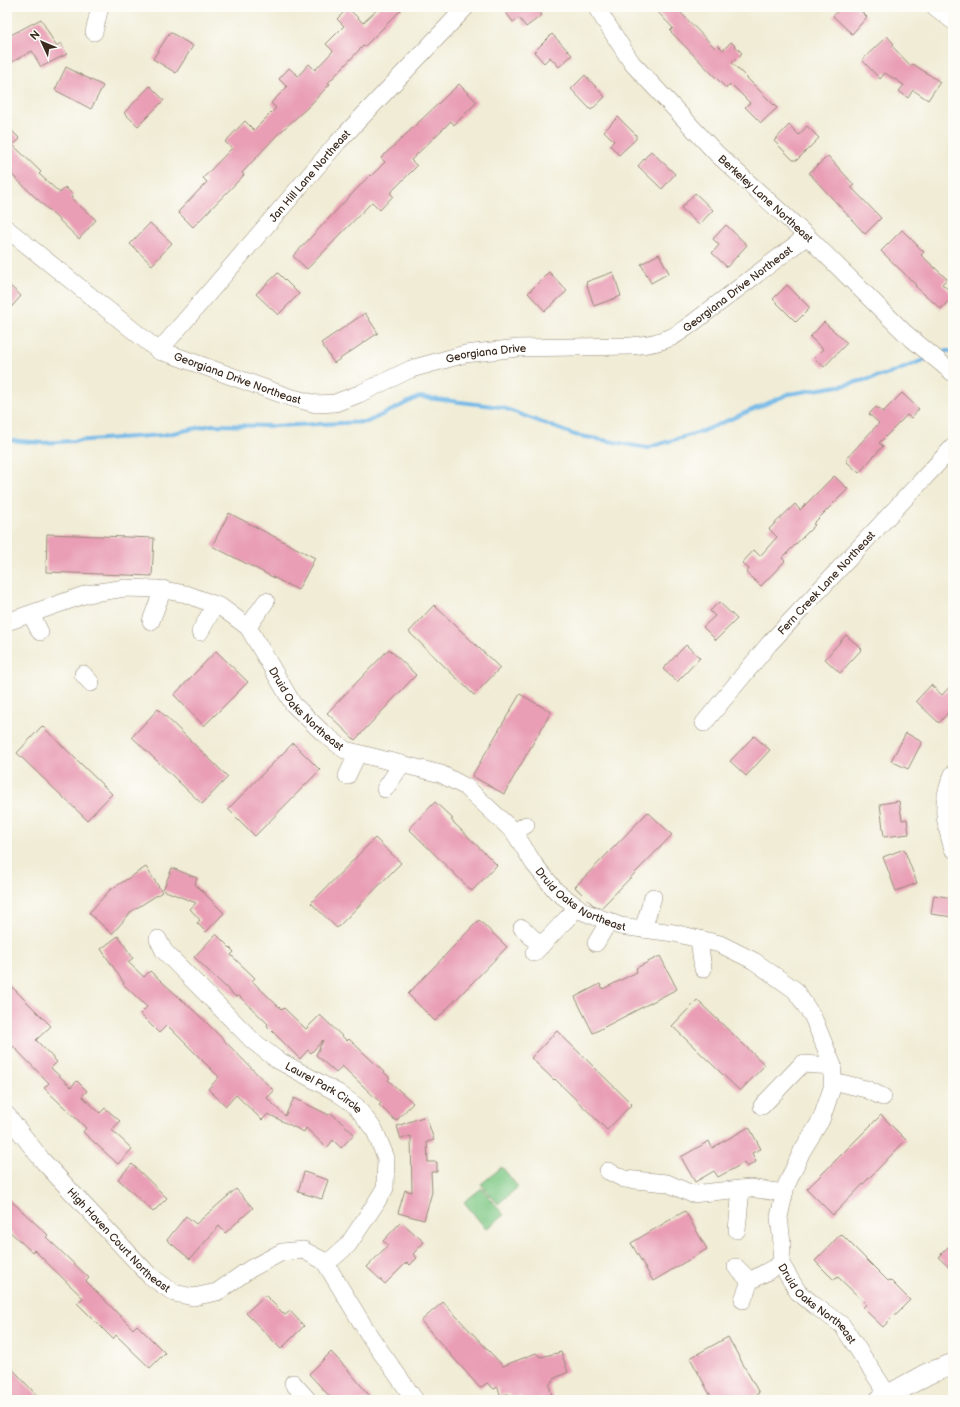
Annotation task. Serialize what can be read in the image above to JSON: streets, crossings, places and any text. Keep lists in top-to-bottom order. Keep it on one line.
{"streets":{"street":["Jan Hill Lane Northeast","Berkeley Lane Northeast","Georgiana Drive Northeast","Georgiana Drive","Fern Creek Lane Northeast","Druid Oaks Northeast","Laurel Park Circle","High Haven Court Northeast"]},"crossings":[["Jan Hill Lane Northeast","Georgiana Drive Northeast"],["Berkeley Lane Northeast","Georgiana Drive Northeast"],["Georgiana Drive Northeast","Georgiana Drive"],["Laurel Park Circle","High Haven Court Northeast"]],"north":"top left"}
